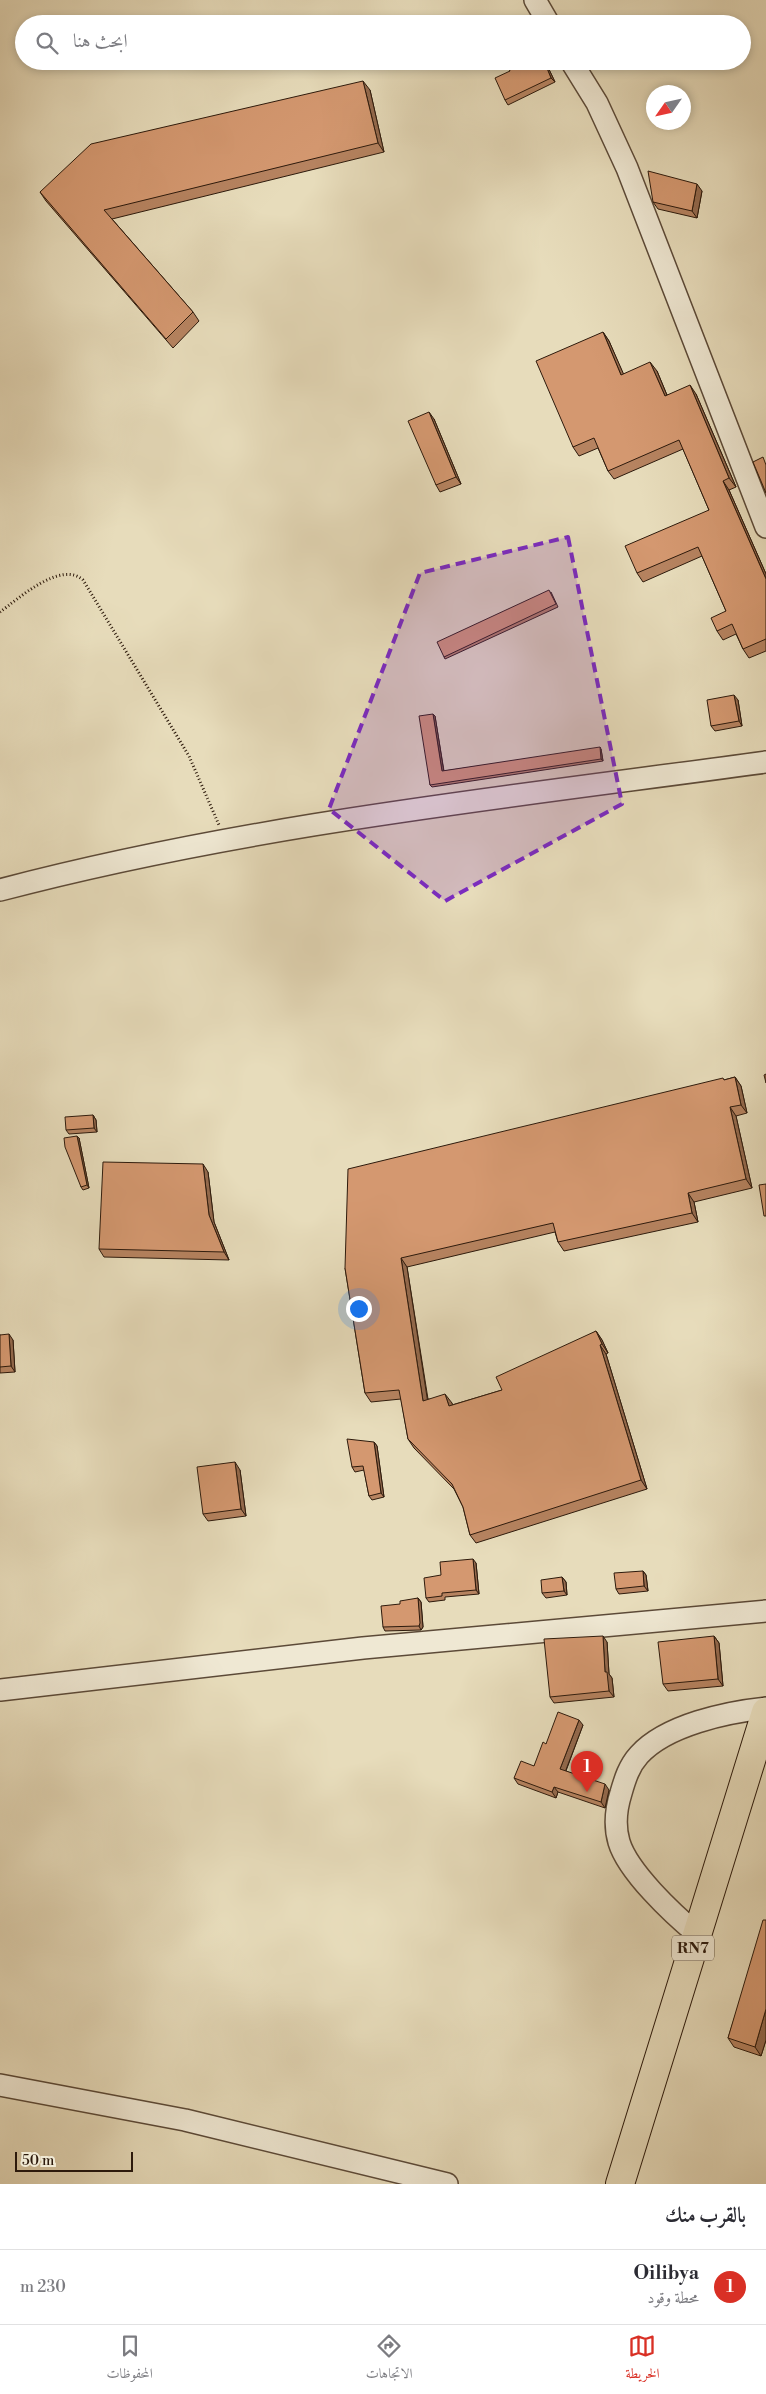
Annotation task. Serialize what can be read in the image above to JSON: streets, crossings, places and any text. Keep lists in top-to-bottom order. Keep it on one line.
{"streets":{"highway":["RN7"]},"scale_bar":"50 m","north":"bottom left","page":{"search":"ابحث هنا","pins":"1","scale":"50 m","heading":"بالقرب منك","list":[{"mark":"1","name":"Oilibya","note":"محطة وقود","value":"230 m"}],"nav":["الخريطة","الاتجاهات","المحفوظات"]}}
